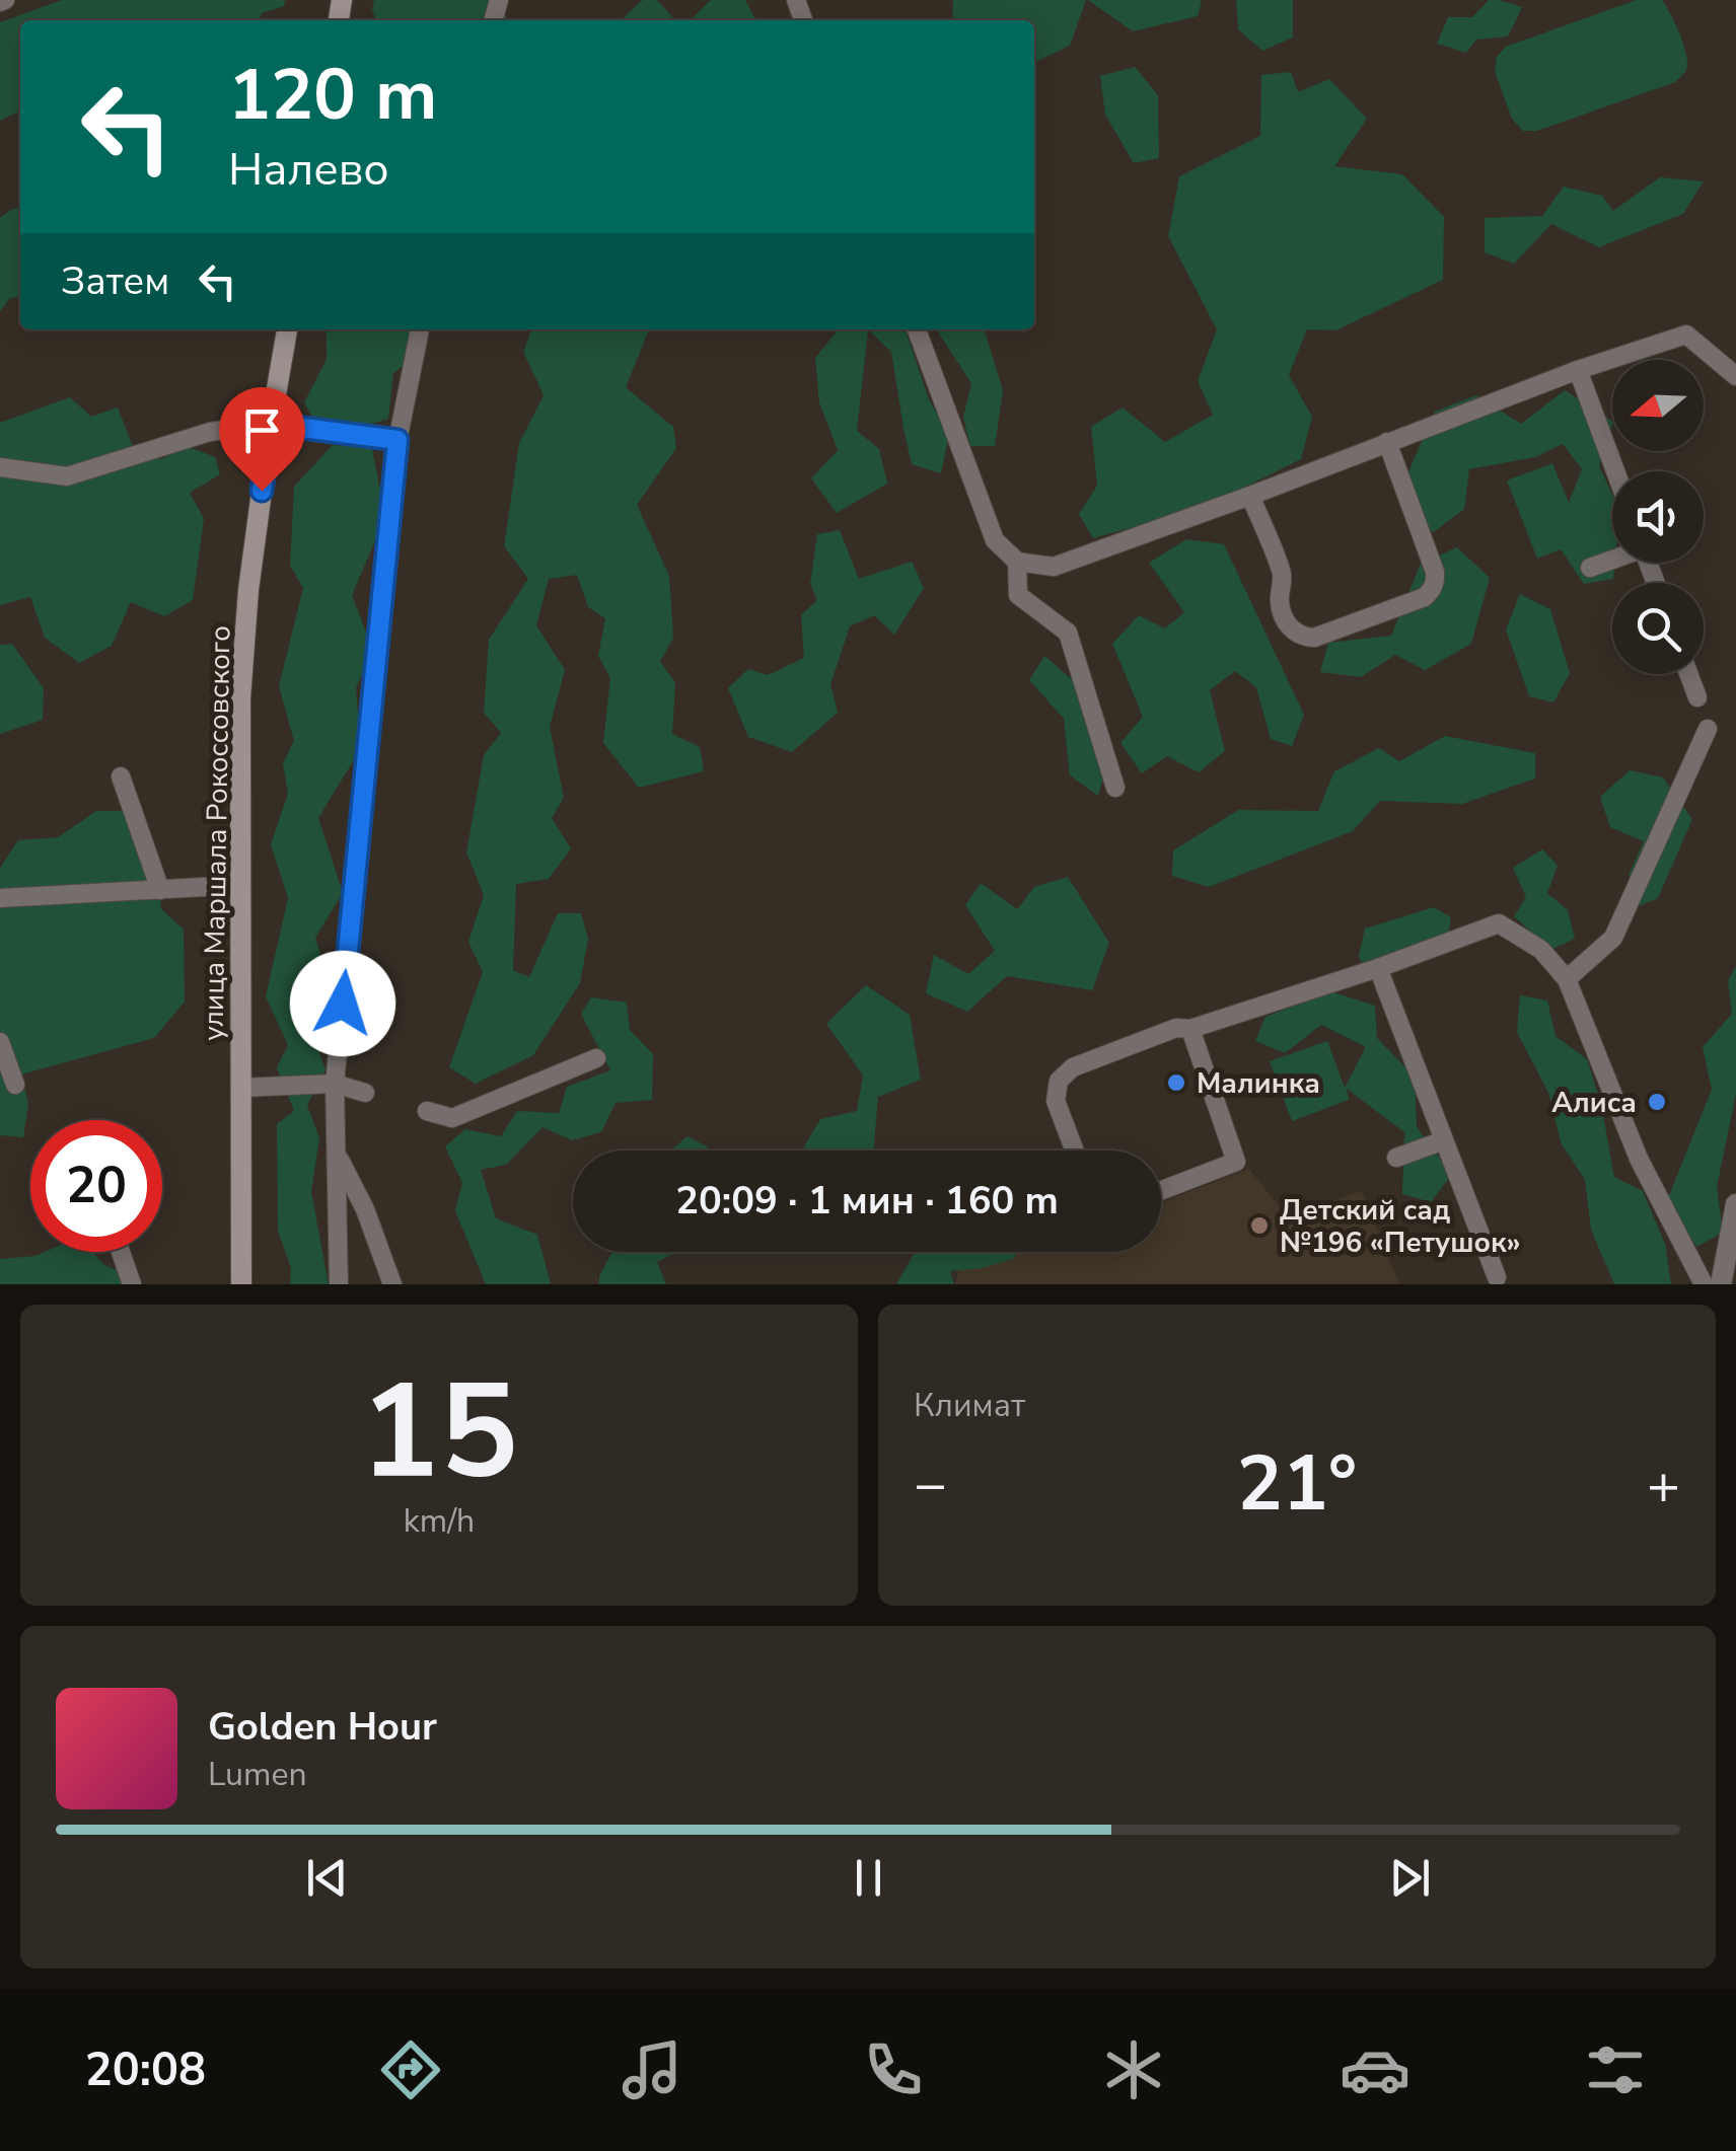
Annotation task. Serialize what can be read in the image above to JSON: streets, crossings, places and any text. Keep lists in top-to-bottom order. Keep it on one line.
{"streets":{"street":["улица Маршала Рокоссовского"]},"places":["Малинка","Алиса","Детский сад №196 «Петушок»"],"north":"left","page":{"turn":["120 m","Налево"],"then":"Затем","limit":"20","trip":"20:09 · 1 мин · 160 m","tile":[["15","km/h"],"Климат"],"heat":["−","21°","+"],"song":["Golden Hour","Lumen"],"tabs":"20:08"}}
